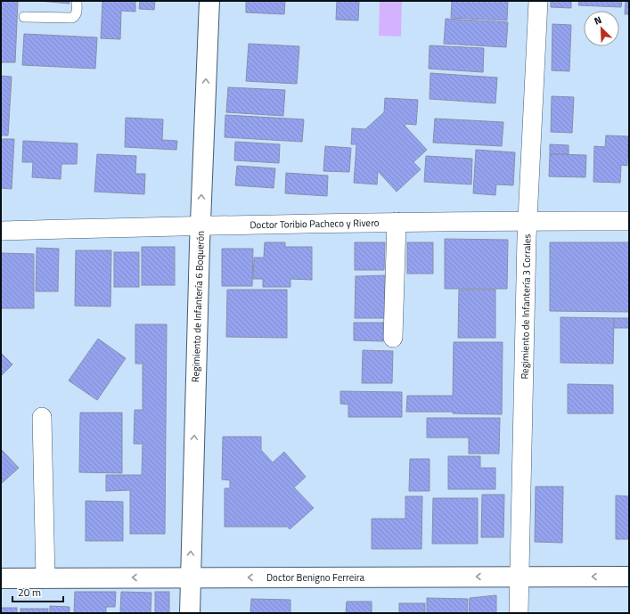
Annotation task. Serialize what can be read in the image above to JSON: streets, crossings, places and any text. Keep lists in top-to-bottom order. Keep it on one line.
{"streets":{"street":["Doctor Toribio Pacheco y Rivero","Regimiento de Infantería 6 Boquerón","Regimiento de Infantería 3 Corrales","Doctor Benigno Ferreira"]},"crossings":[["Doctor Toribio Pacheco y Rivero","Regimiento de Infantería 6 Boquerón"],["Doctor Toribio Pacheco y Rivero","Regimiento de Infantería 3 Corrales"],["Regimiento de Infantería 6 Boquerón","Doctor Benigno Ferreira"],["Regimiento de Infantería 3 Corrales","Doctor Benigno Ferreira"]],"one_way":["Regimiento de Infantería 6 Boquerón","Doctor Benigno Ferreira"],"scale_bar":"20 m","north":"top left"}
